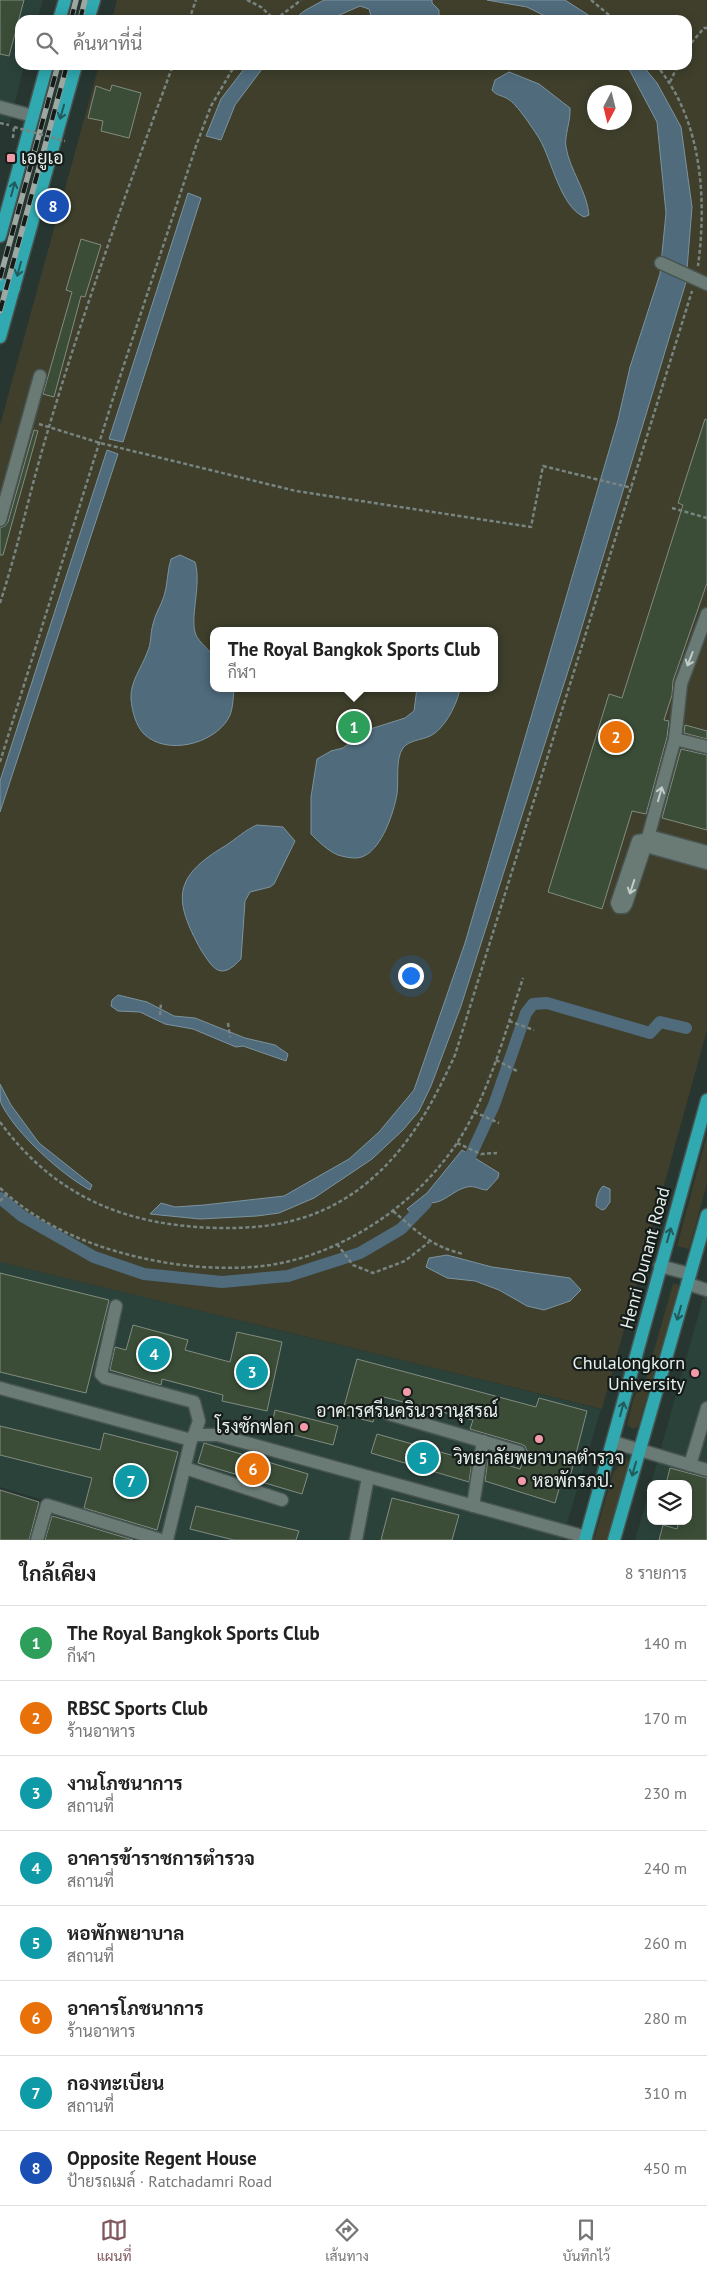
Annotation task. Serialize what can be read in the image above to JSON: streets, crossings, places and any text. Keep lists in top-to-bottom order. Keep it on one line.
{"streets":{"main road":["Henri Dunant Road"]},"places":{"transit":["เอยูเอ"],"other":["Chulalongkorn University","อาคารศรีนครินวรานุสรณ์","โรงซักฟอก","วิทยาลัยพยาบาลตำรวจ","หอพักรภป."]},"north":"bottom","page":{"search":"ค้นหาที่นี่","pins":["8","1","2","4","3","5","6","7"],"popup":["The Royal Bangkok Sports Club","กีฬา"],"heading":["ใกล้เคียง","8 รายการ"],"list":[{"mark":"1","name":"The Royal Bangkok Sports Club","note":"กีฬา","value":"140 m"},{"mark":"2","name":"RBSC Sports Club","note":"ร้านอาหาร","value":"170 m"},{"mark":"3","name":"งานโภชนาการ","note":"สถานที่","value":"230 m"},{"mark":"4","name":"อาคารข้าราชการตำรวจ","note":"สถานที่","value":"240 m"},{"mark":"5","name":"หอพักพยาบาล","note":"สถานที่","value":"260 m"},{"mark":"6","name":"อาคารโภชนาการ","note":"ร้านอาหาร","value":"280 m"},{"mark":"7","name":"กองทะเบียน","note":"สถานที่","value":"310 m"},{"mark":"8","name":"Opposite Regent House","note":"ป้ายรถเมล์ · Ratchadamri Road","value":"450 m"}],"nav":["แผนที่","เส้นทาง","บันทึกไว้"]}}
